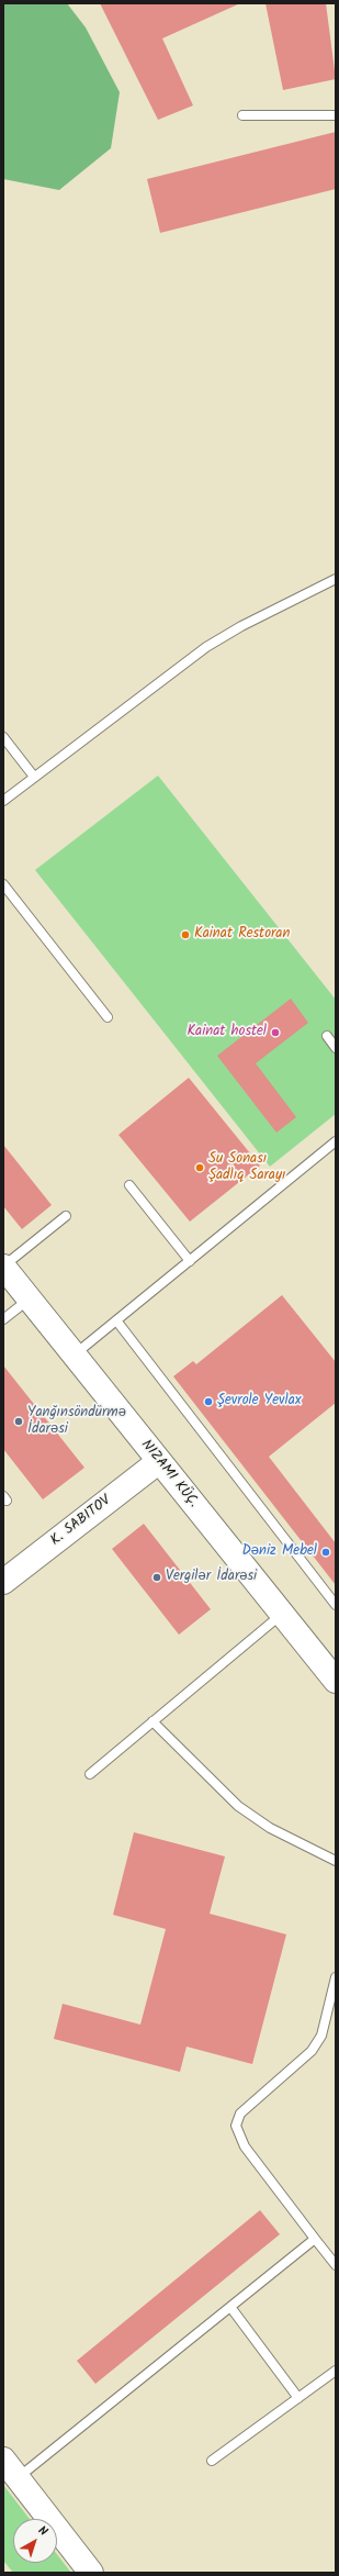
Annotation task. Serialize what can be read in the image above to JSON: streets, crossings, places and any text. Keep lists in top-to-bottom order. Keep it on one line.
{"streets":{"main road":["NIZAMI KÜÇ.","K. SABITOV"]},"crossings":[["NIZAMI KÜÇ.","K. SABITOV"]],"places":["Kainat Restoran","Kainat hostel","Su Sonası Şadlıq Sarayı","Şevrole Yevlax","Yanğınsöndürmə İdarəsi","Dəniz Mebel","Vergilər İdarəsi"],"north":"top right"}
